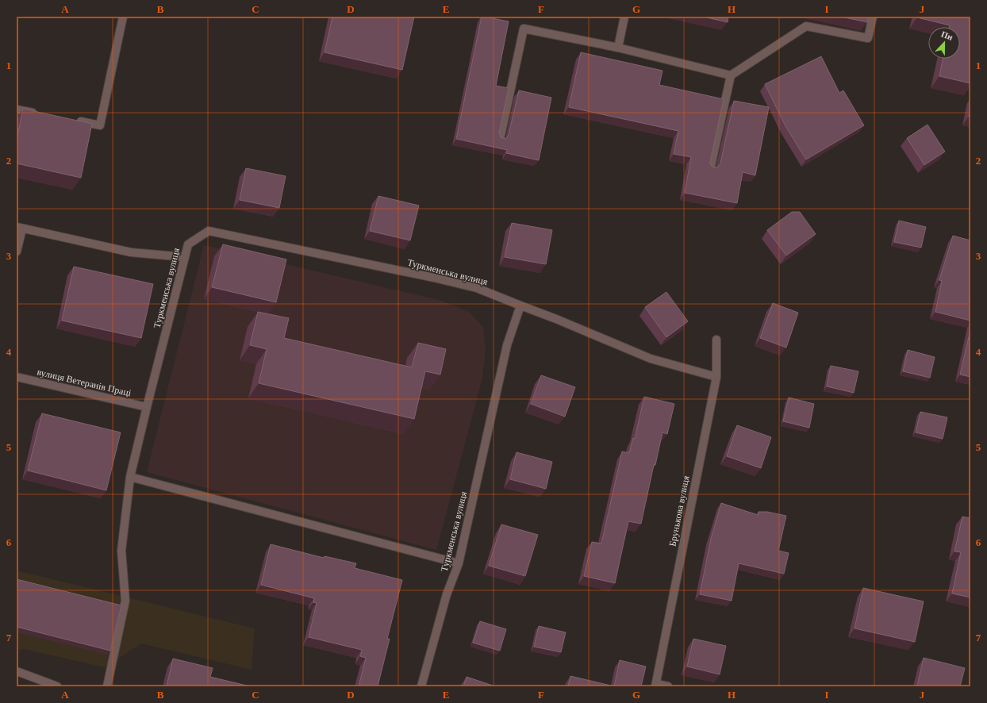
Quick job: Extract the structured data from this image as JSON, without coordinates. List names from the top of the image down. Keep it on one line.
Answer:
{"streets":{"street":["Туркменська вулиця","вулиця Ветеранів Праці","Брунькова вулиця"]},"crossings":[["Туркменська вулиця","вулиця Ветеранів Праці"]],"north":"top","grid":{"columns":["A","B","C","D","E","F","G","H","I","J"],"rows":["1","2","3","4","5","6","7"]}}
